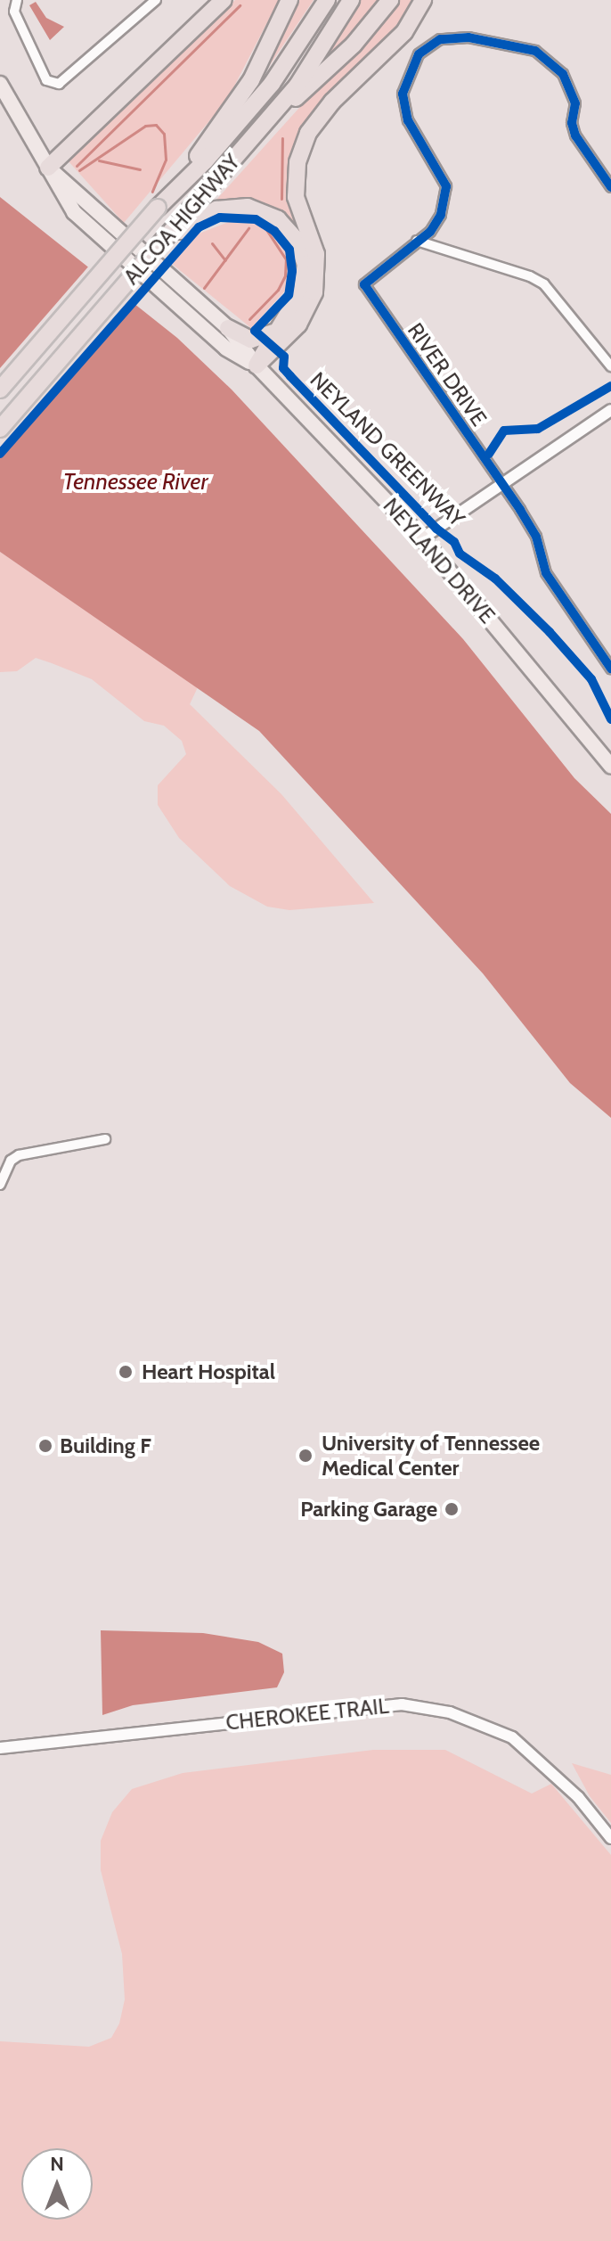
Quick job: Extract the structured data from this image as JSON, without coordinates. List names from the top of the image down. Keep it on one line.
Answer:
{"streets":{"highway":["ALCOA HIGHWAY"],"main road":["NEYLAND DRIVE"],"street":["RIVER DRIVE","CHEROKEE TRAIL"],"cycle path":["NEYLAND GREENWAY"]},"water":["Tennessee River"],"places":["Heart Hospital","Building F","University of Tennessee Medical Center","Parking Garage"],"north":"top"}
